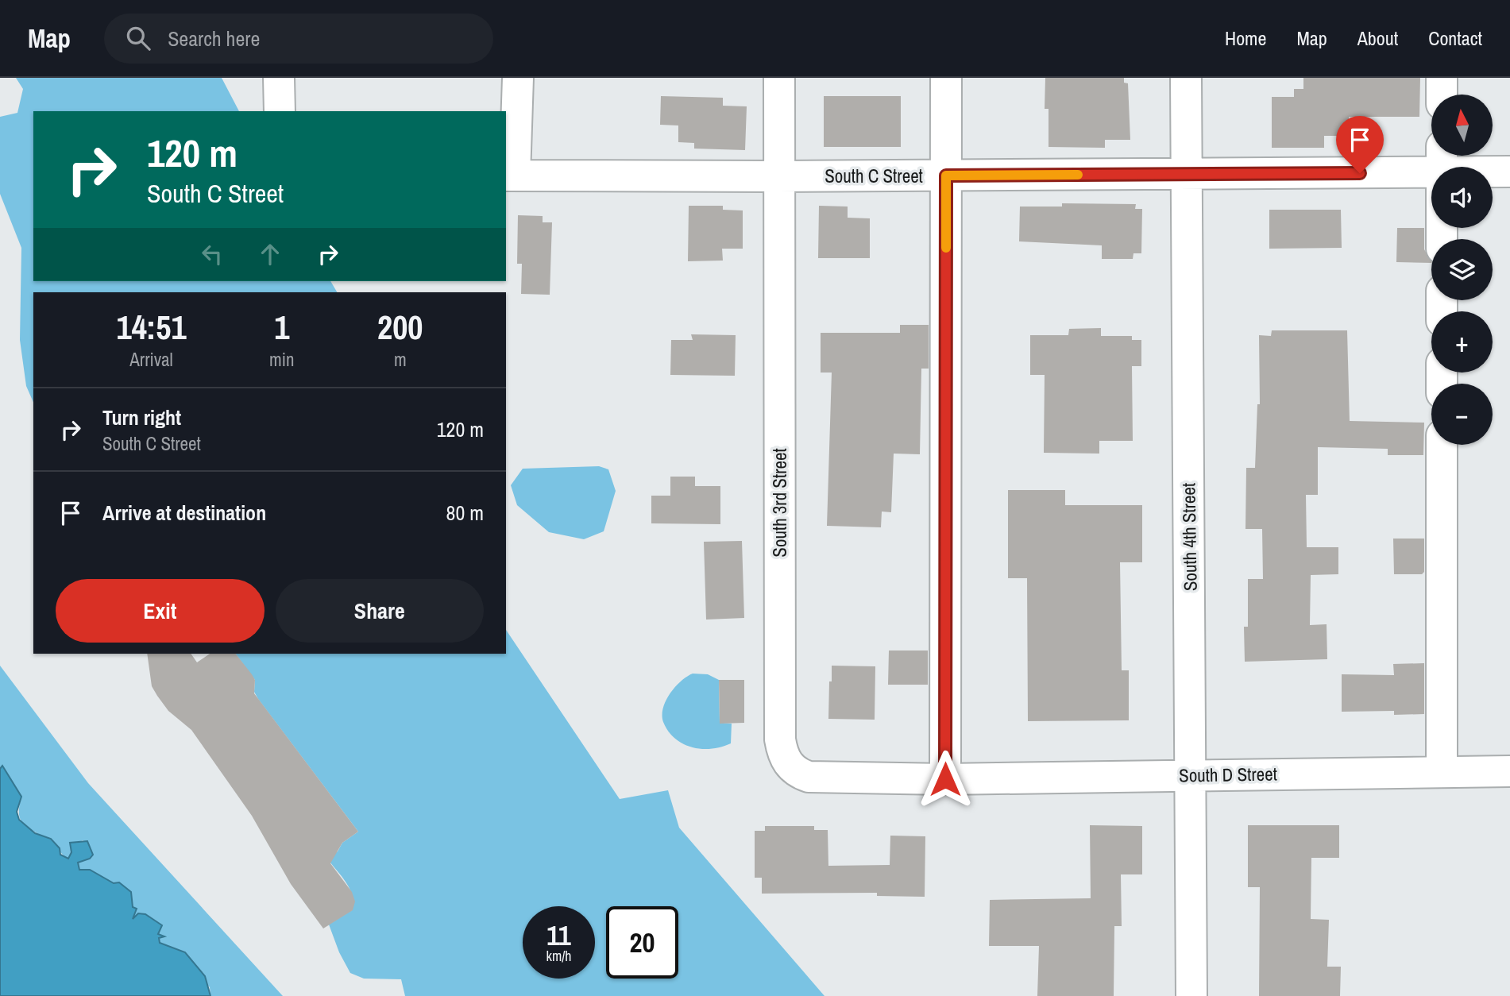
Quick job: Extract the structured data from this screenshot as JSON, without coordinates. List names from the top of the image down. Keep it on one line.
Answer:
{"streets":{"street":["South C Street","South 3rd Street","South 4th Street","South D Street"]},"crossings":[["South C Street","South 3rd Street"],["South C Street","South 4th Street"],["South 3rd Street","South D Street"],["South 4th Street","South D Street"]],"north":"top","page":{"header":"Map","search":"Search here","nav":["Home","Map","About","Contact"],"map_buttons":["+","−"],"turn":["120 m","South C Street"],"eta":["14:51","Arrival","1","min","200","m"],"list":[{"name":"Turn right","note":"South C Street","value":"120 m"},{"name":"Arrive at destination","value":"80 m"}],"buttons":["Exit","Share"],"speed":"11 km/h","limit":"20"}}
